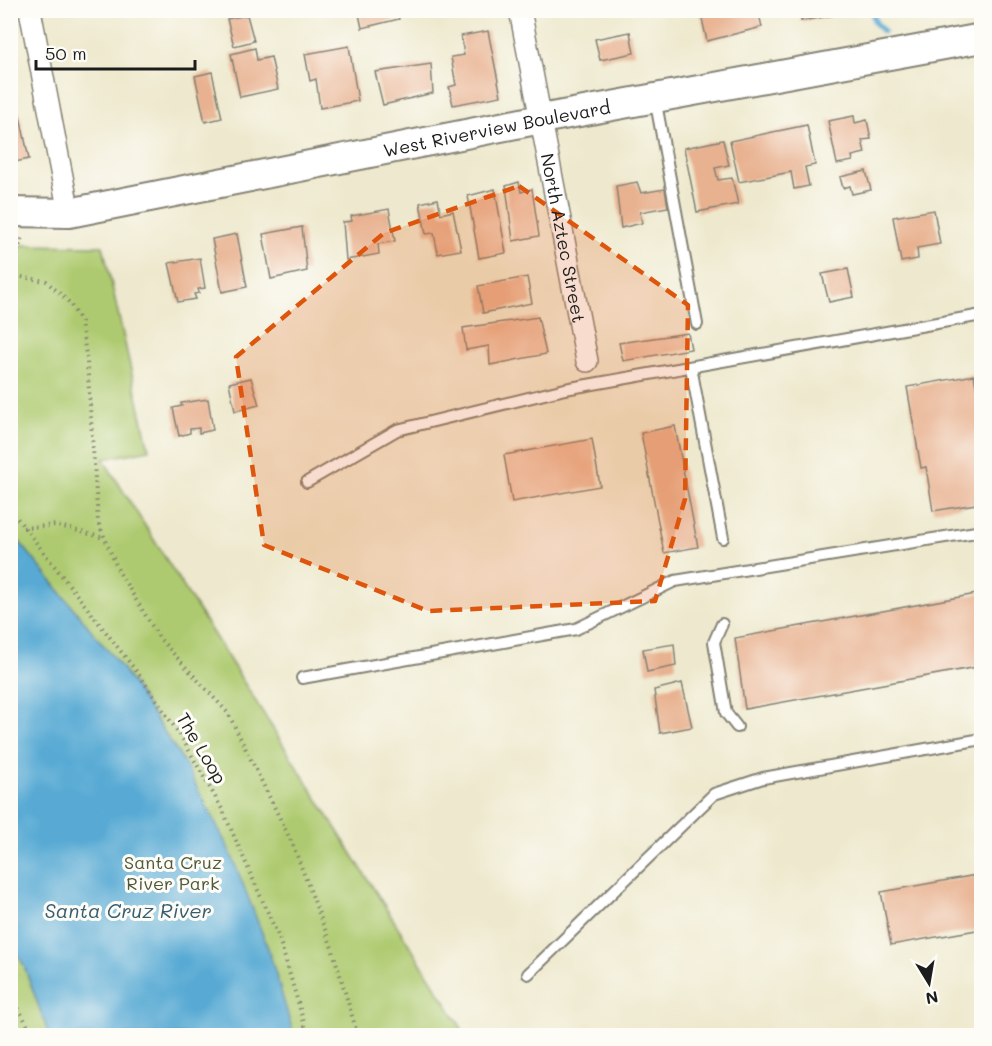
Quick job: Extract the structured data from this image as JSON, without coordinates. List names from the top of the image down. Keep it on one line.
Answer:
{"streets":{"street":["West Riverview Boulevard","North Aztec Street"],"path":["The Loop"]},"crossings":[["West Riverview Boulevard","North Aztec Street"]],"water":["Santa Cruz River"],"parks":["Santa Cruz River Park"],"scale_bar":"50 m","north":"bottom"}
